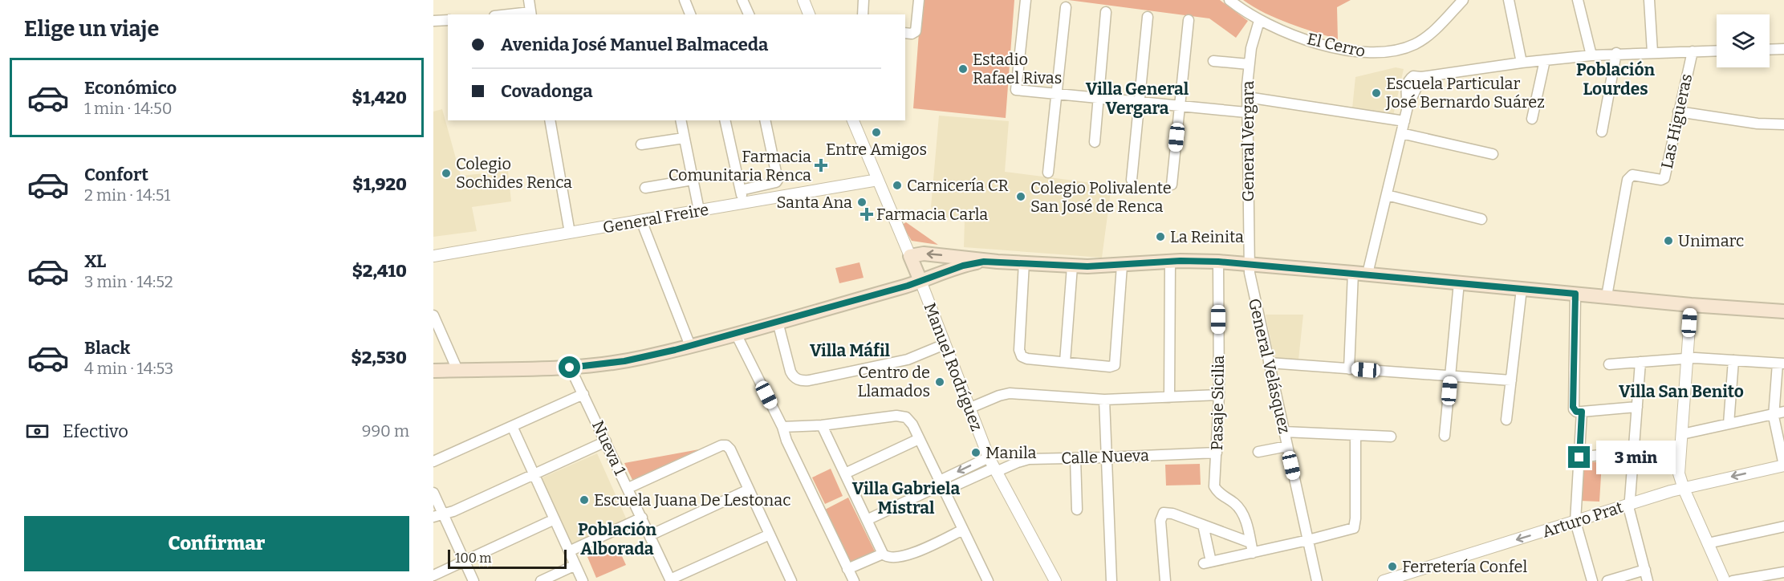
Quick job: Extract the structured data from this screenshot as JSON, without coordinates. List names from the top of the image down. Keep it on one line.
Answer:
{"streets":{"main road":["Manuel Rodríguez"],"street":["El Cerro","Las Higueras","General Vergara","General Freire","General Velásquez","Pasaje Sicilia","Nueva 1","Calle Nueva","Arturo Prat"]},"crossings":[["El Cerro","General Vergara"],["General Vergara","General Velásquez"],["General Freire","Manuel Rodríguez"],["Manuel Rodríguez","Calle Nueva"],["Pasaje Sicilia","Calle Nueva"]],"districts":["Población Lourdes","Villa General Vergara","Villa Máfil","Villa San Benito","Villa Gabriela Mistral","Población Alborada"],"places":{"other":["Estadio Rafael Rivas","Escuela Particular José Bernardo Suárez","Entre Amigos","Colegio Sochides Renca","Carnicería CR","Colegio Polivalente San José de Renca","Santa Ana","La Reinita","Unimarc","Centro de Llamados","Manila","Escuela Juana De Lestonac","Ferretería Confel"],"health":["Farmacia Comunitaria Renca","Farmacia Carla"]},"scale_bar":"100 m","page":{"heading":"Elige un viaje","banner":["Avenida José Manuel Balmaceda","Covadonga"],"list":[{"name":"Económico","note":"1 min · 14:50","value":"$1,420"},{"name":"Confort","note":"2 min · 14:51","value":"$1,920"},{"name":"XL","note":"3 min · 14:52","value":"$2,410"},{"name":"Black","note":"4 min · 14:53","value":"$2,530"}],"pay":["Efectivo","990 m"],"bubble":"3 min","buttons":"Confirmar","scale":"100 m"}}
